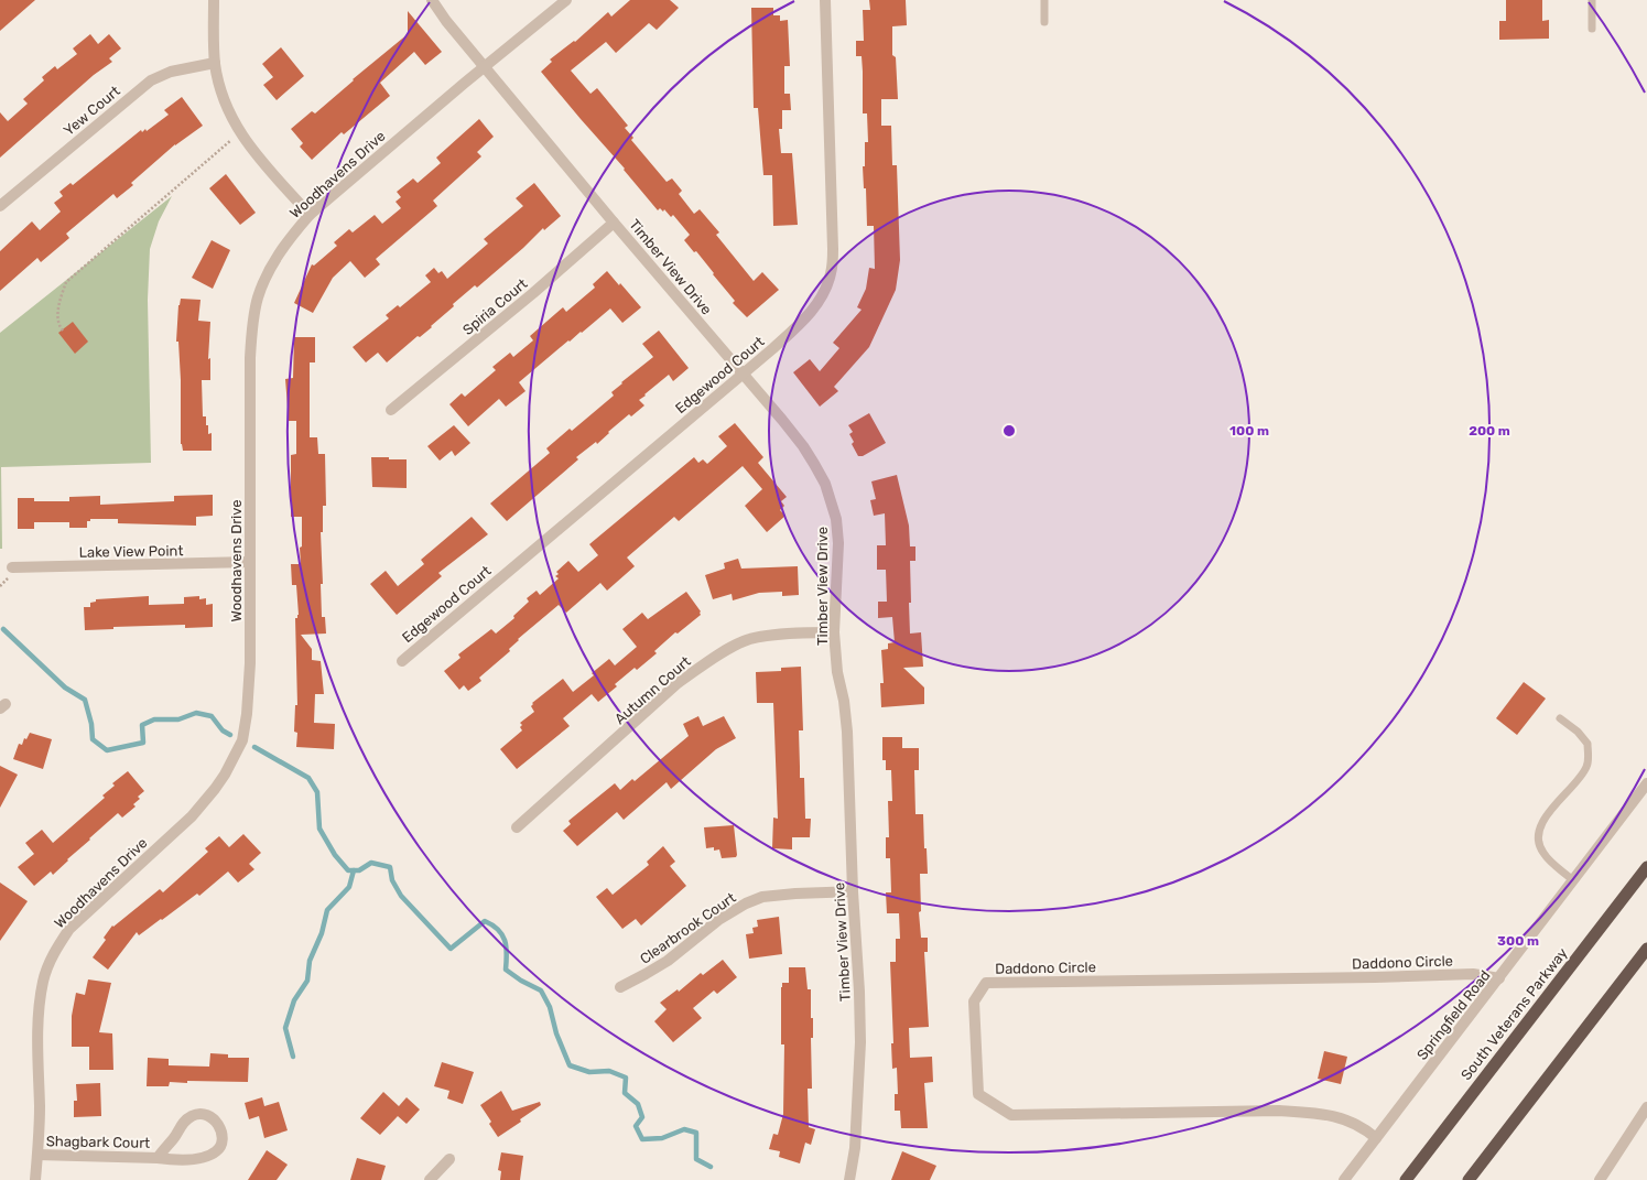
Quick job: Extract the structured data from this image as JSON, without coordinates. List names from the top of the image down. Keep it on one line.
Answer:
{"streets":{"highway":["South Veterans Parkway"],"street":["Yew Court","Woodhavens Drive","Timber View Drive","Spiria Court","Edgewood Court","Lake View Point","Autumn Court","Clearbrook Court","Daddono Circle","Springfield Road","Shagbark Court"]},"crossings":[["Woodhavens Drive","Timber View Drive"],["Woodhavens Drive","Lake View Point"],["Woodhavens Drive","Shagbark Court"],["Timber View Drive","Spiria Court"],["Timber View Drive","Edgewood Court"],["Timber View Drive","Autumn Court"],["Timber View Drive","Clearbrook Court"],["Daddono Circle","Springfield Road"]],"rings":["100 m","200 m","300 m"]}
